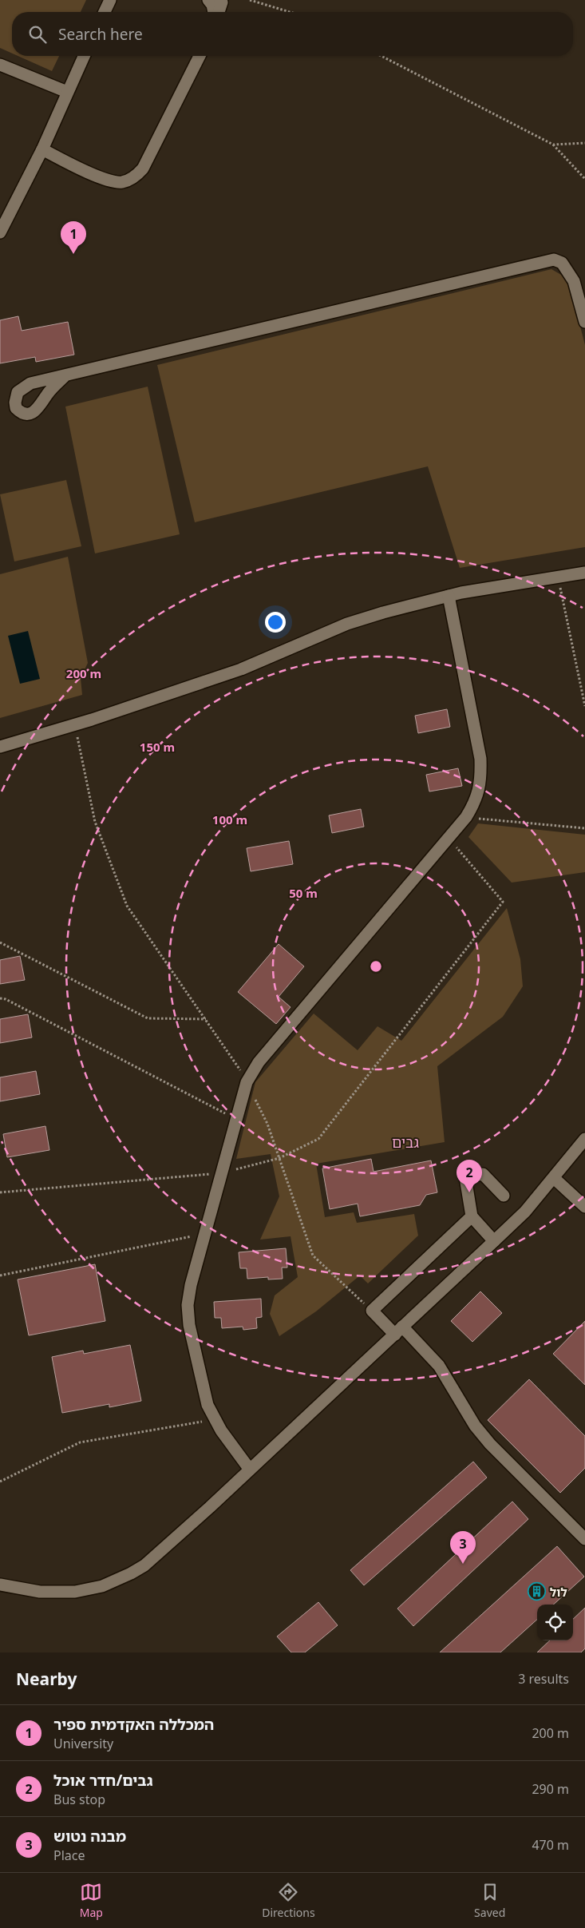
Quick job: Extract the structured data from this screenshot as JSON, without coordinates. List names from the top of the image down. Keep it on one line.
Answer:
{"districts":["גבים"],"places":{"building":["לול"]},"page":{"search":"Search here","pins":["1","2","3"],"heading":["Nearby","3 results"],"list":[{"mark":"1","name":"המכללה האקדמית ספיר","note":"University","value":"200 m"},{"mark":"2","name":"גבים/חדר אוכל","note":"Bus stop","value":"290 m"},{"mark":"3","name":"מבנה נטוש","note":"Place","value":"470 m"}],"nav":["Map","Directions","Saved"]},"rings":["200 m","150 m","100 m","50 m"]}
